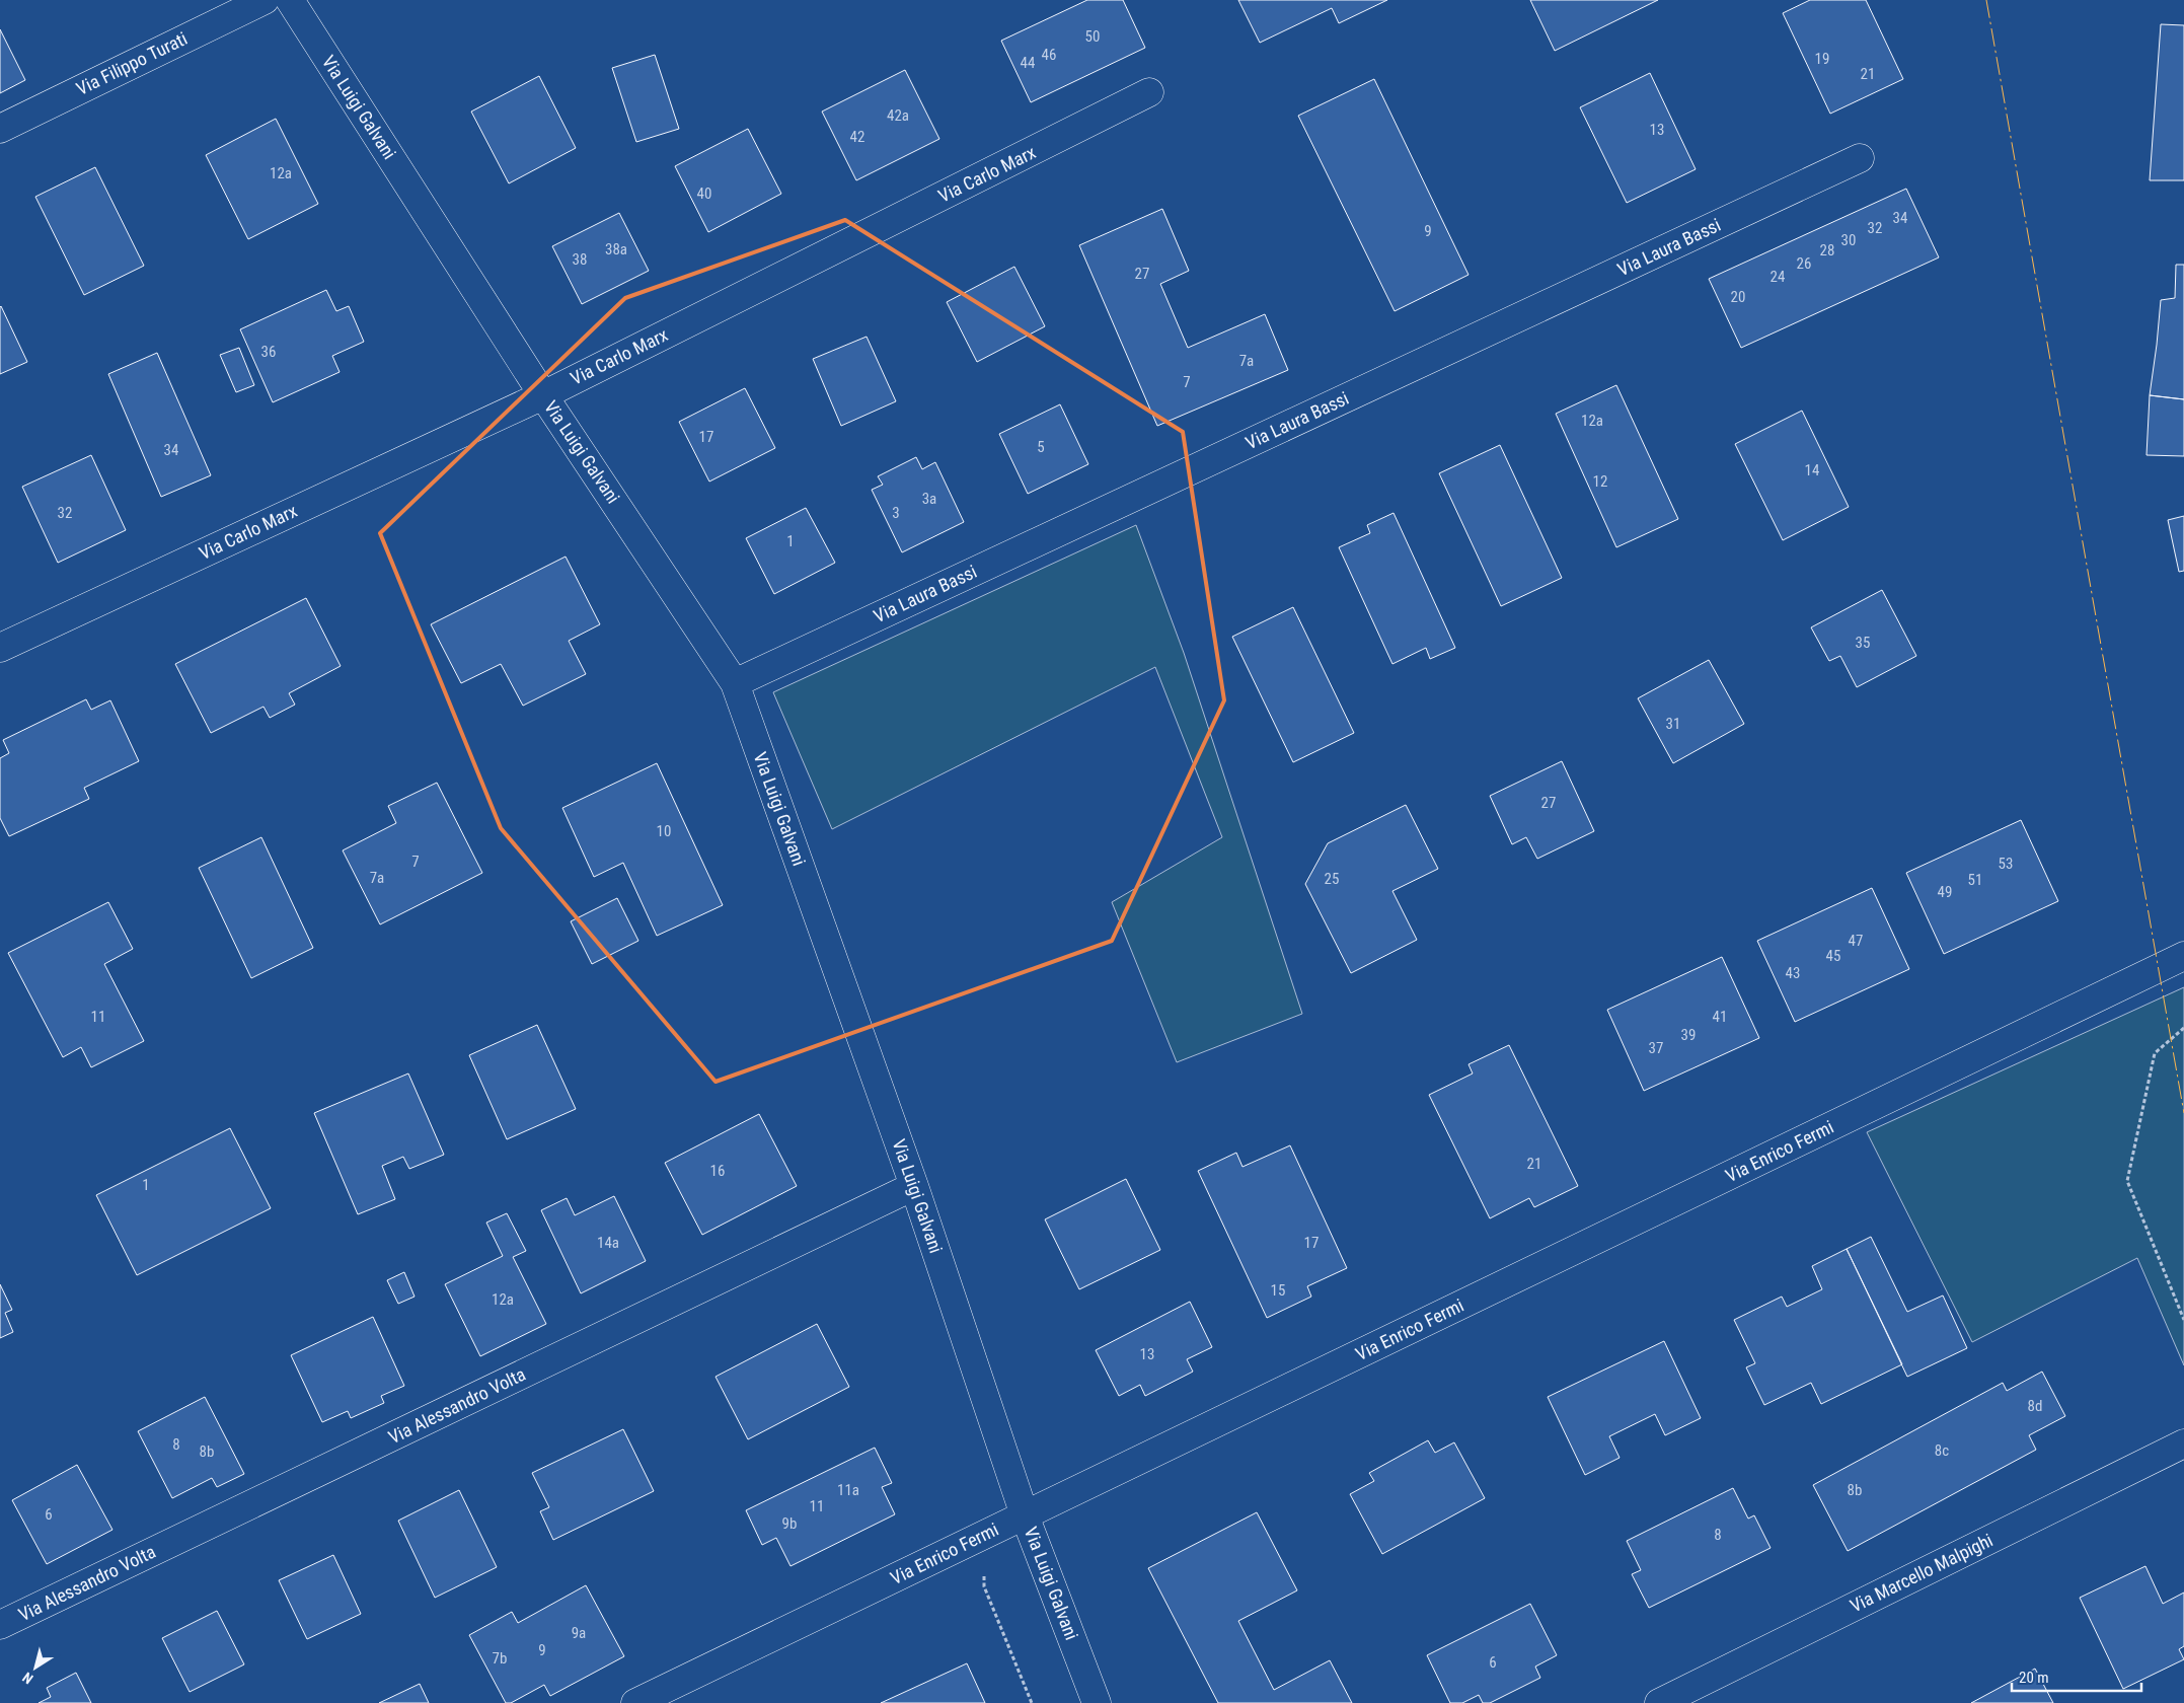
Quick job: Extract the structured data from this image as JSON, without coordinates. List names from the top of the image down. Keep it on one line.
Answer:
{"streets":{"street":["Via Filippo Turati","Via Luigi Galvani","Via Carlo Marx","Via Laura Bassi","Via Enrico Fermi","Via Alessandro Volta","Via Marcello Malpighi"]},"crossings":[["Via Luigi Galvani","Via Carlo Marx"],["Via Luigi Galvani","Via Laura Bassi"],["Via Luigi Galvani","Via Enrico Fermi"],["Via Luigi Galvani","Via Alessandro Volta"]],"house_numbers":["50","46","19","44","21","42a","13","42","12a","40","34","32","9","30","38a","28","38","26","27","24","20","36","7a","7","12a","17","5","34","14","12","3a","32","3","1","35","31","27","10","7","53","7a","25","51","49","47","45","43","11","41","39","37","21","16","1","14a","17","15","12a","13","8d","8","8c","8b","11a","8b","11","6","9b","8","9a","9","7b","6"],"scale_bar":"20 m","north":"bottom left"}
